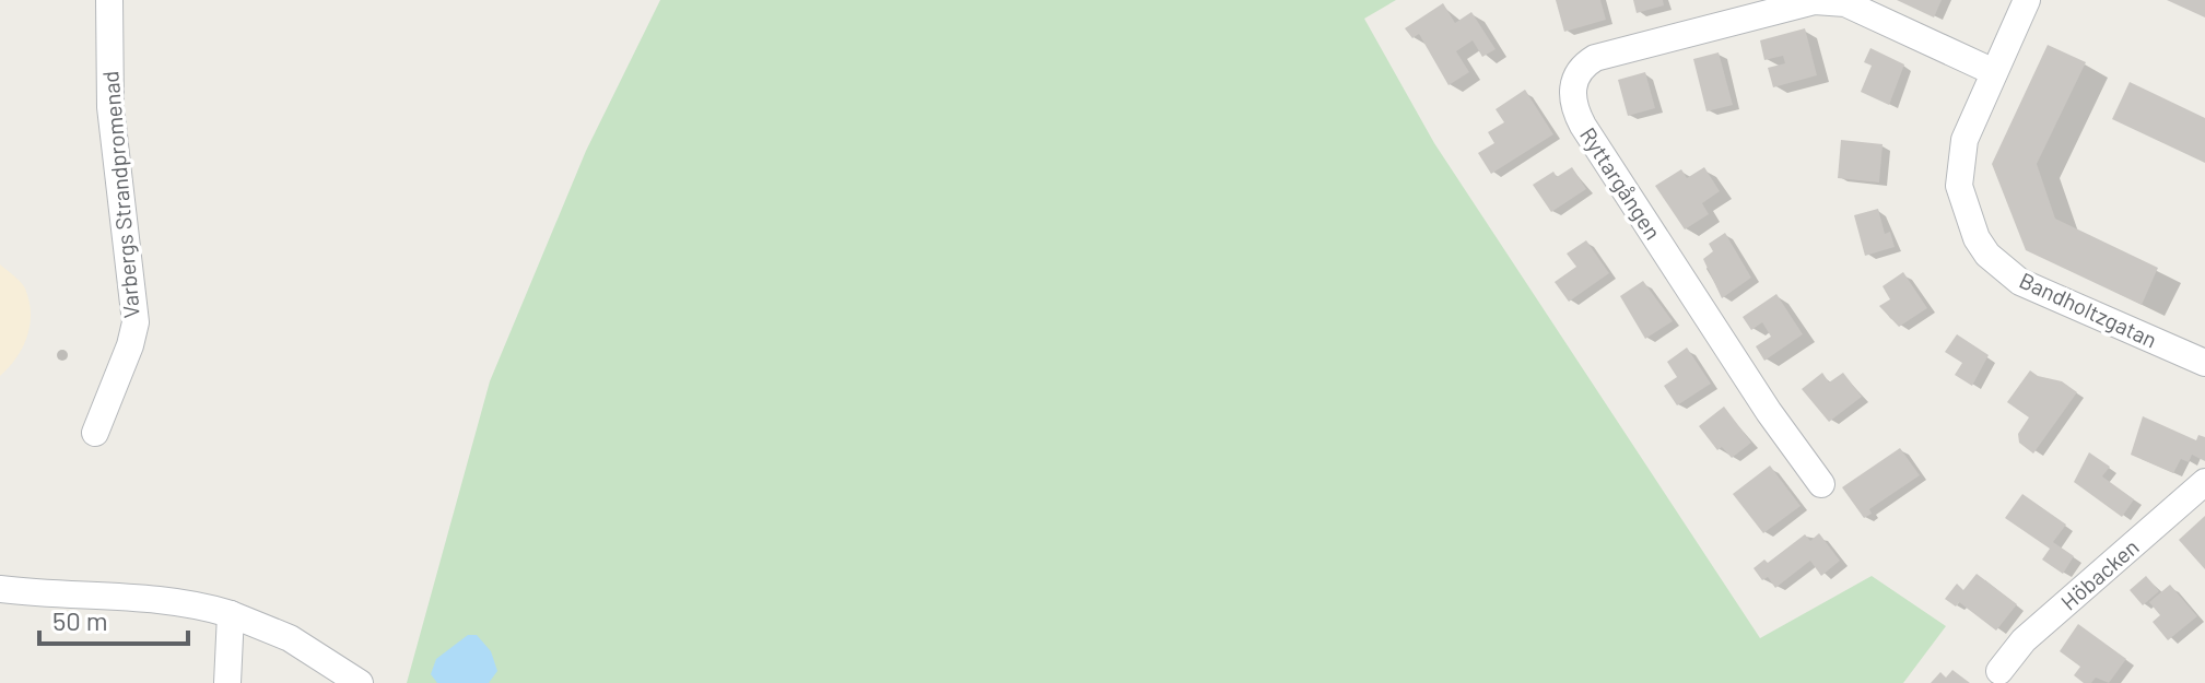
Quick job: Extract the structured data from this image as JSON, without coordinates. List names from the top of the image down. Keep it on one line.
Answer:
{"streets":{"street":["Ryttargången","Varbergs Strandpromenad","Bandholtzgatan","Höbacken"]},"crossings":[["Ryttargången","Bandholtzgatan"]],"scale_bar":"50 m"}
